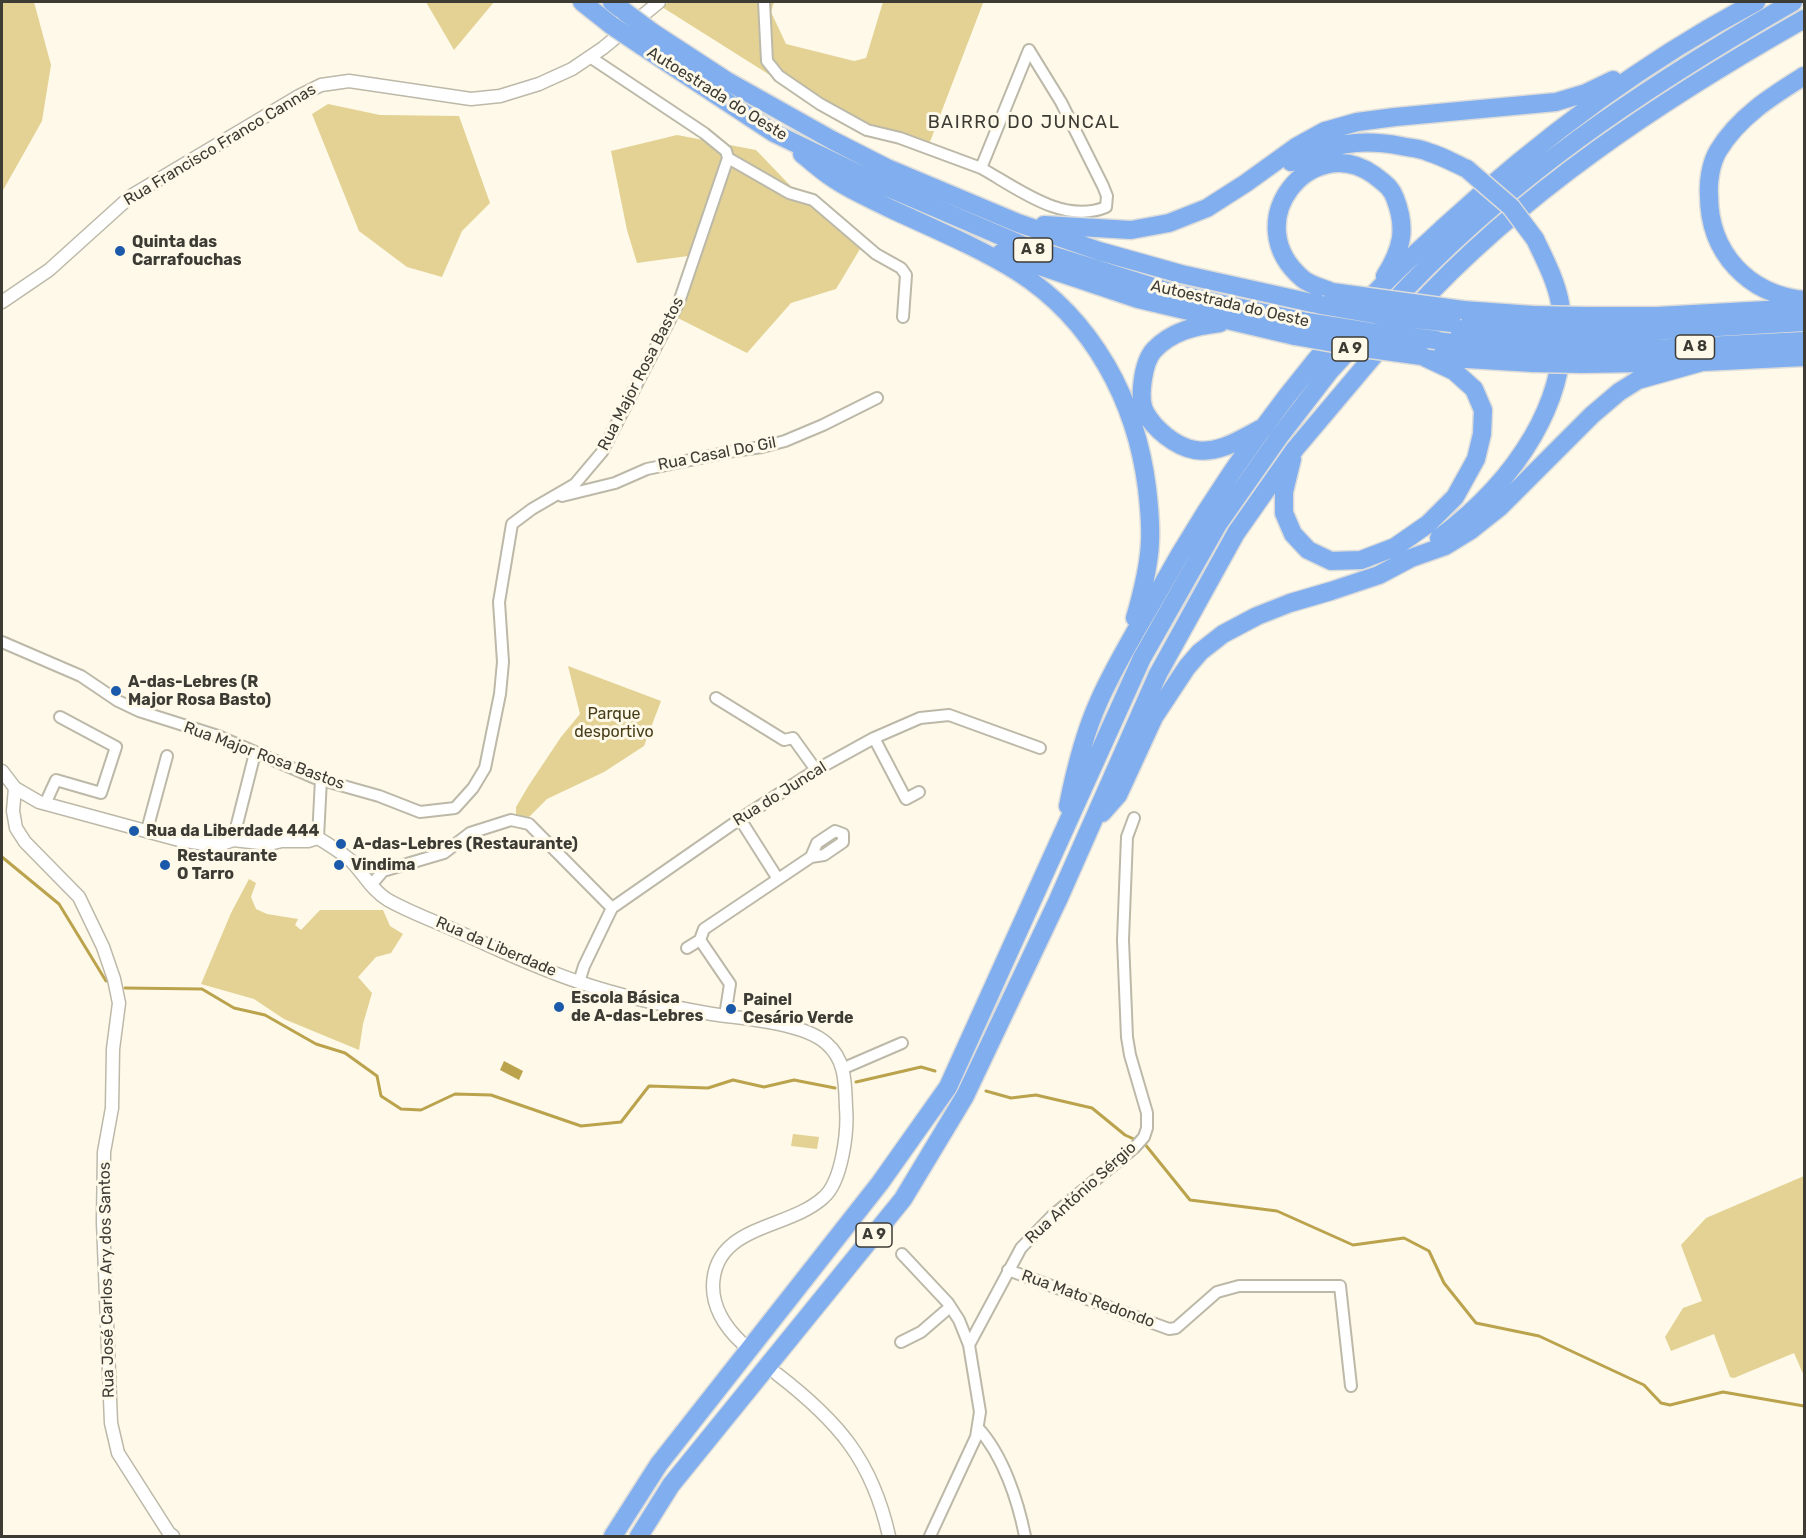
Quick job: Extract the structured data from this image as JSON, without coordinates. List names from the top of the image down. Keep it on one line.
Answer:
{"streets":{"highway":["Autoestrada do Oeste","A 8","A 9"],"street":["Rua Francisco Franco Cannas","Rua Major Rosa Bastos","Rua Casal Do Gil","Rua do Juncal","Rua da Liberdade","Rua António Sérgio","Rua José Carlos Ary dos Santos","Rua Mato Redondo"]},"crossings":[["Rua Major Rosa Bastos","Rua Casal Do Gil"],["Rua do Juncal","Rua da Liberdade"],["Rua António Sérgio","Rua Mato Redondo"]],"districts":["BAIRRO DO JUNCAL"],"parks":["Parque desportivo"],"places":["Quinta das Carrafouchas","A-das-Lebres (R Major Rosa Basto)","Rua da Liberdade 444","A-das-Lebres (Restaurante)","Restaurante O Tarro","Vindima","Escola Básica de A-das-Lebres","Painel Cesário Verde"]}
